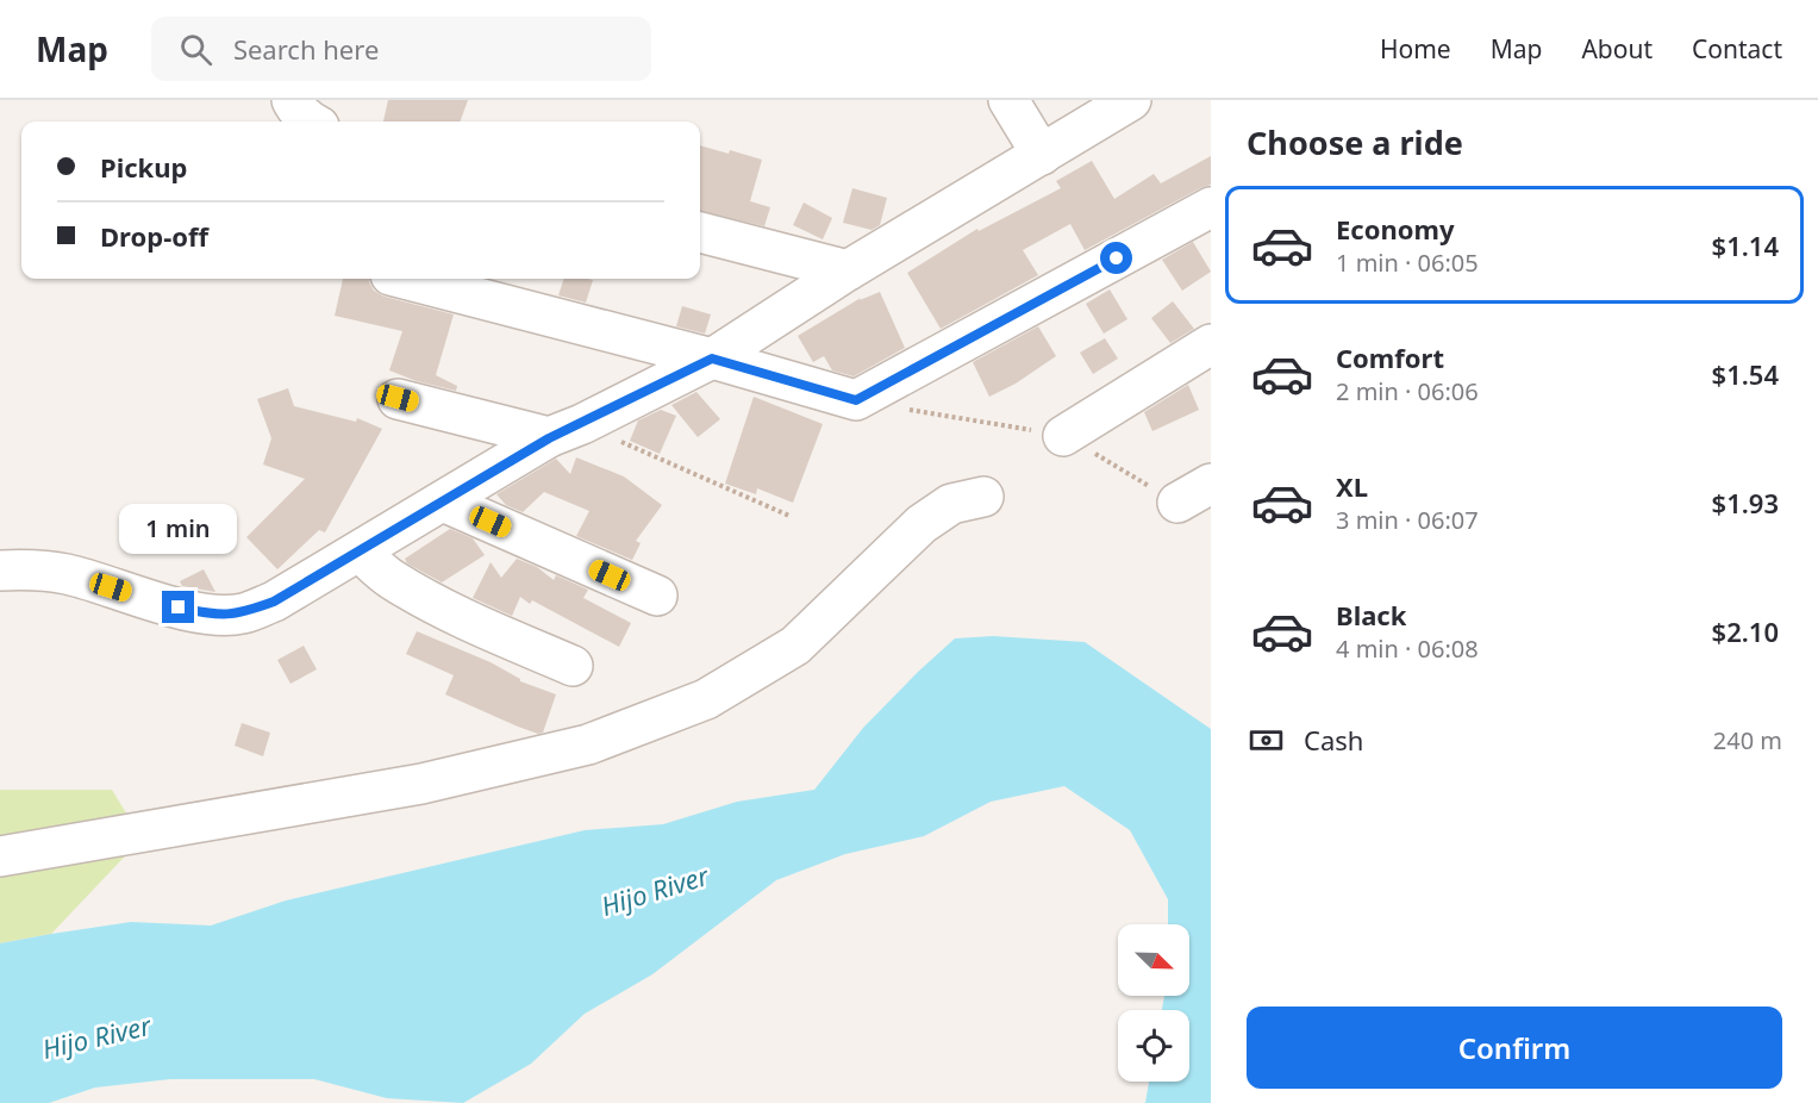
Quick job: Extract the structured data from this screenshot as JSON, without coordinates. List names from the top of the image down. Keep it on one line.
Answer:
{"water":["Hijo River"],"north":"bottom right","page":{"header":"Map","search":"Search here","nav":["Home","Map","About","Contact"],"heading":"Choose a ride","banner":["Pickup","Drop-off"],"list":[{"name":"Economy","note":"1 min · 06:05","value":"$1.14"},{"name":"Comfort","note":"2 min · 06:06","value":"$1.54"},{"name":"XL","note":"3 min · 06:07","value":"$1.93"},{"name":"Black","note":"4 min · 06:08","value":"$2.10"}],"bubble":"1 min","pay":["Cash","240 m"],"buttons":"Confirm"}}
